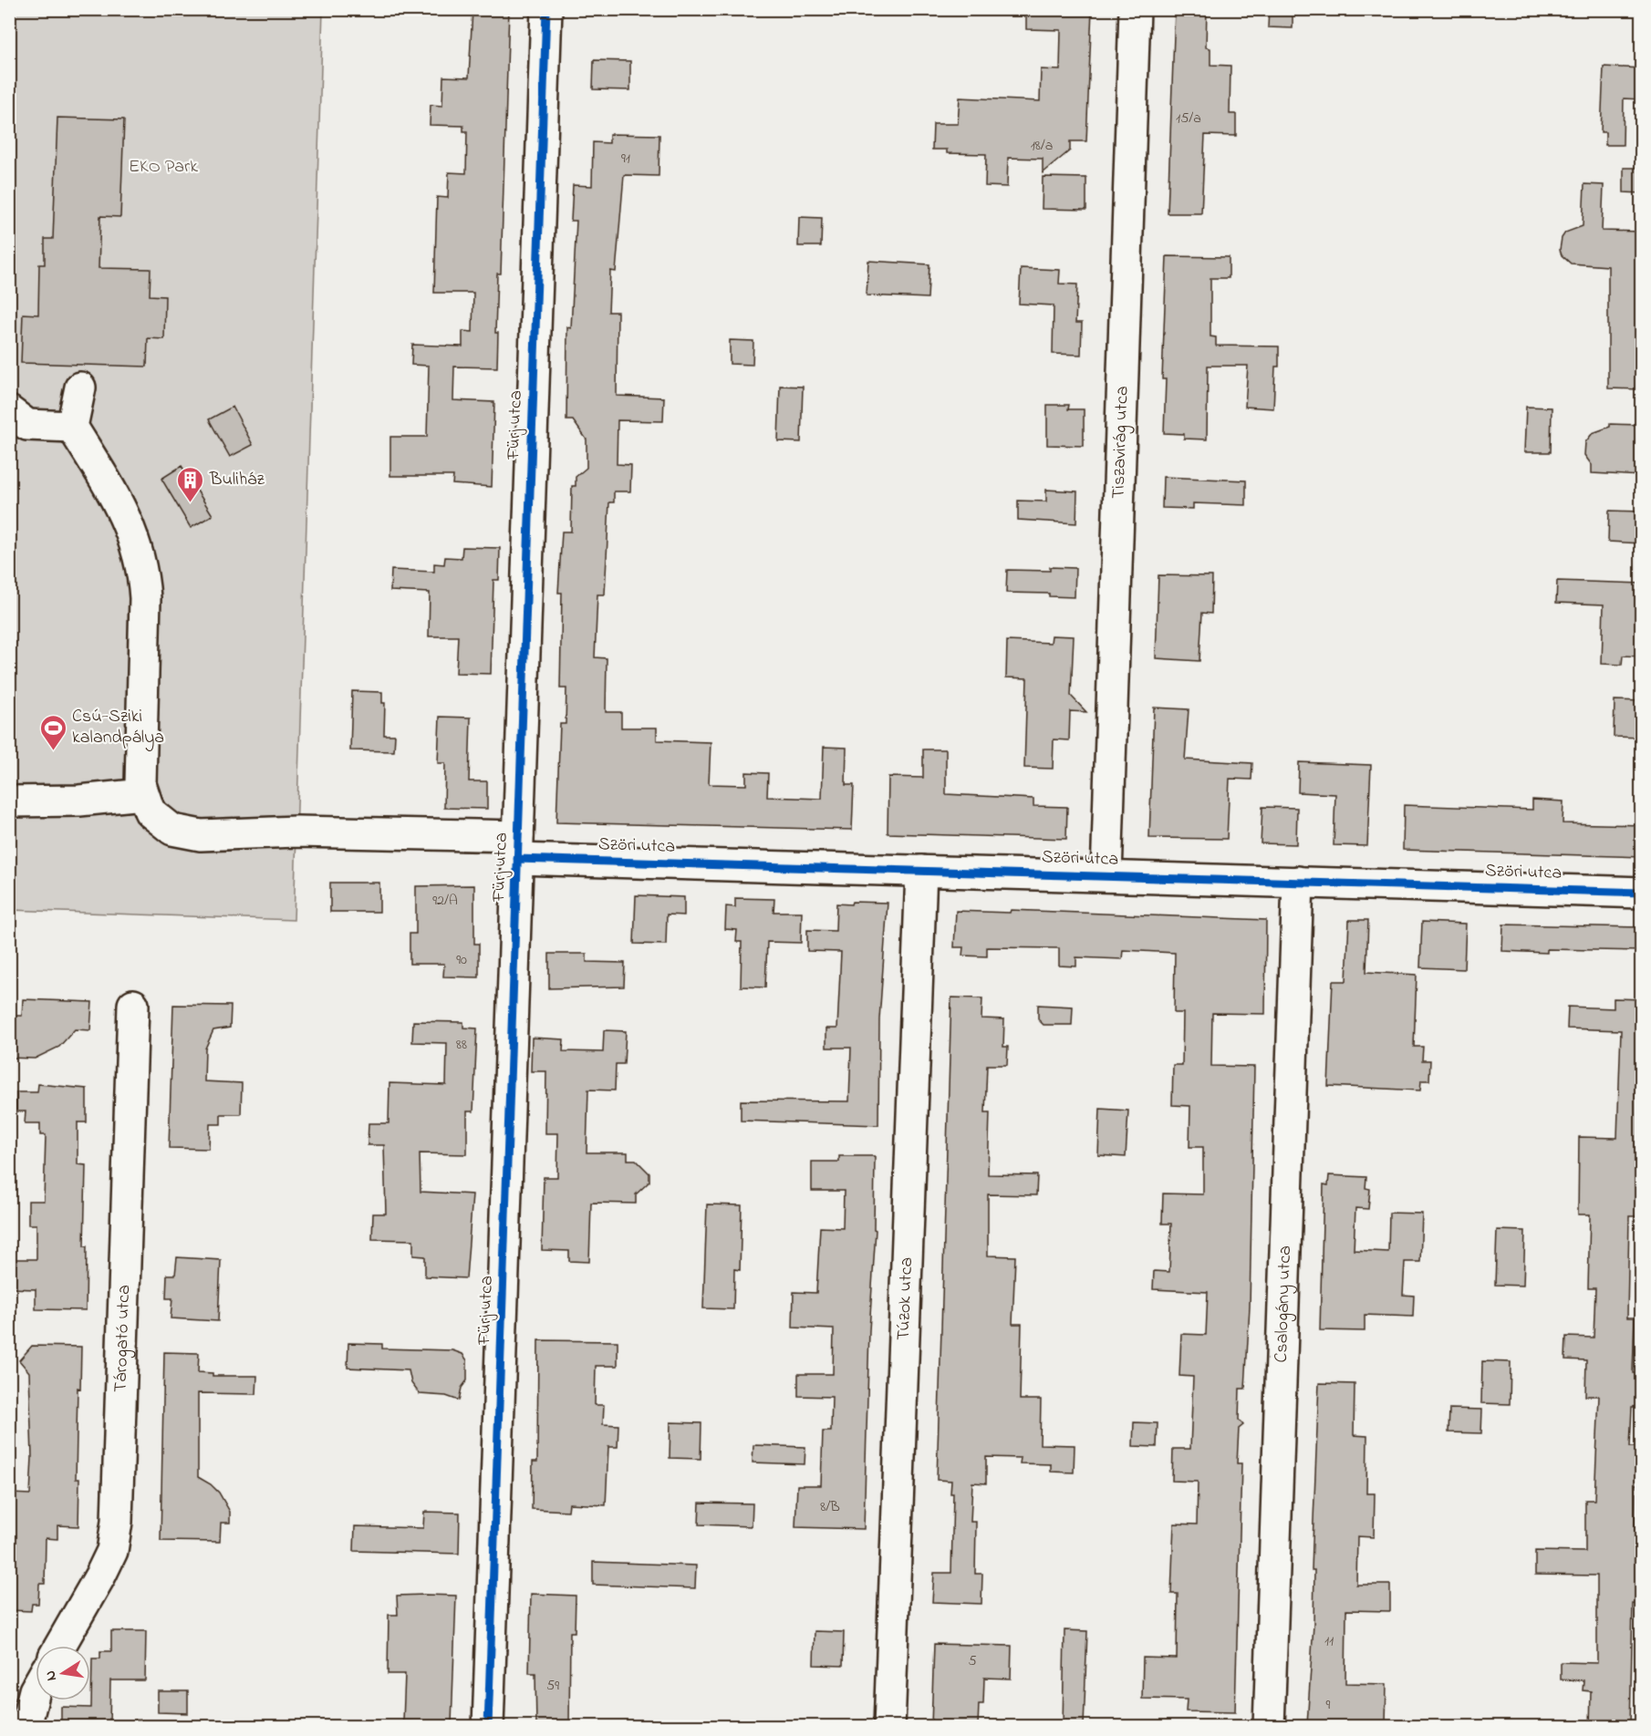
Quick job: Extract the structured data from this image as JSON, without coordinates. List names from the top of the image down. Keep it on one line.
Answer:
{"streets":{"street":["Fürj utca","Tiszavirág utca","Szöri utca","Túzok utca","Csalogány utca","Tárogató utca"]},"crossings":[["Fürj utca","Szöri utca"],["Tiszavirág utca","Szöri utca"],["Szöri utca","Túzok utca"],["Szöri utca","Csalogány utca"]],"parks":["EKO Park"],"places":{"building":["Buliház"],"sports":["Csú-Sziki kalandpálya"]},"house_numbers":["15/a","18/a","91","92/A","90","88","8/B","11","5","59","9"],"north":"left"}
